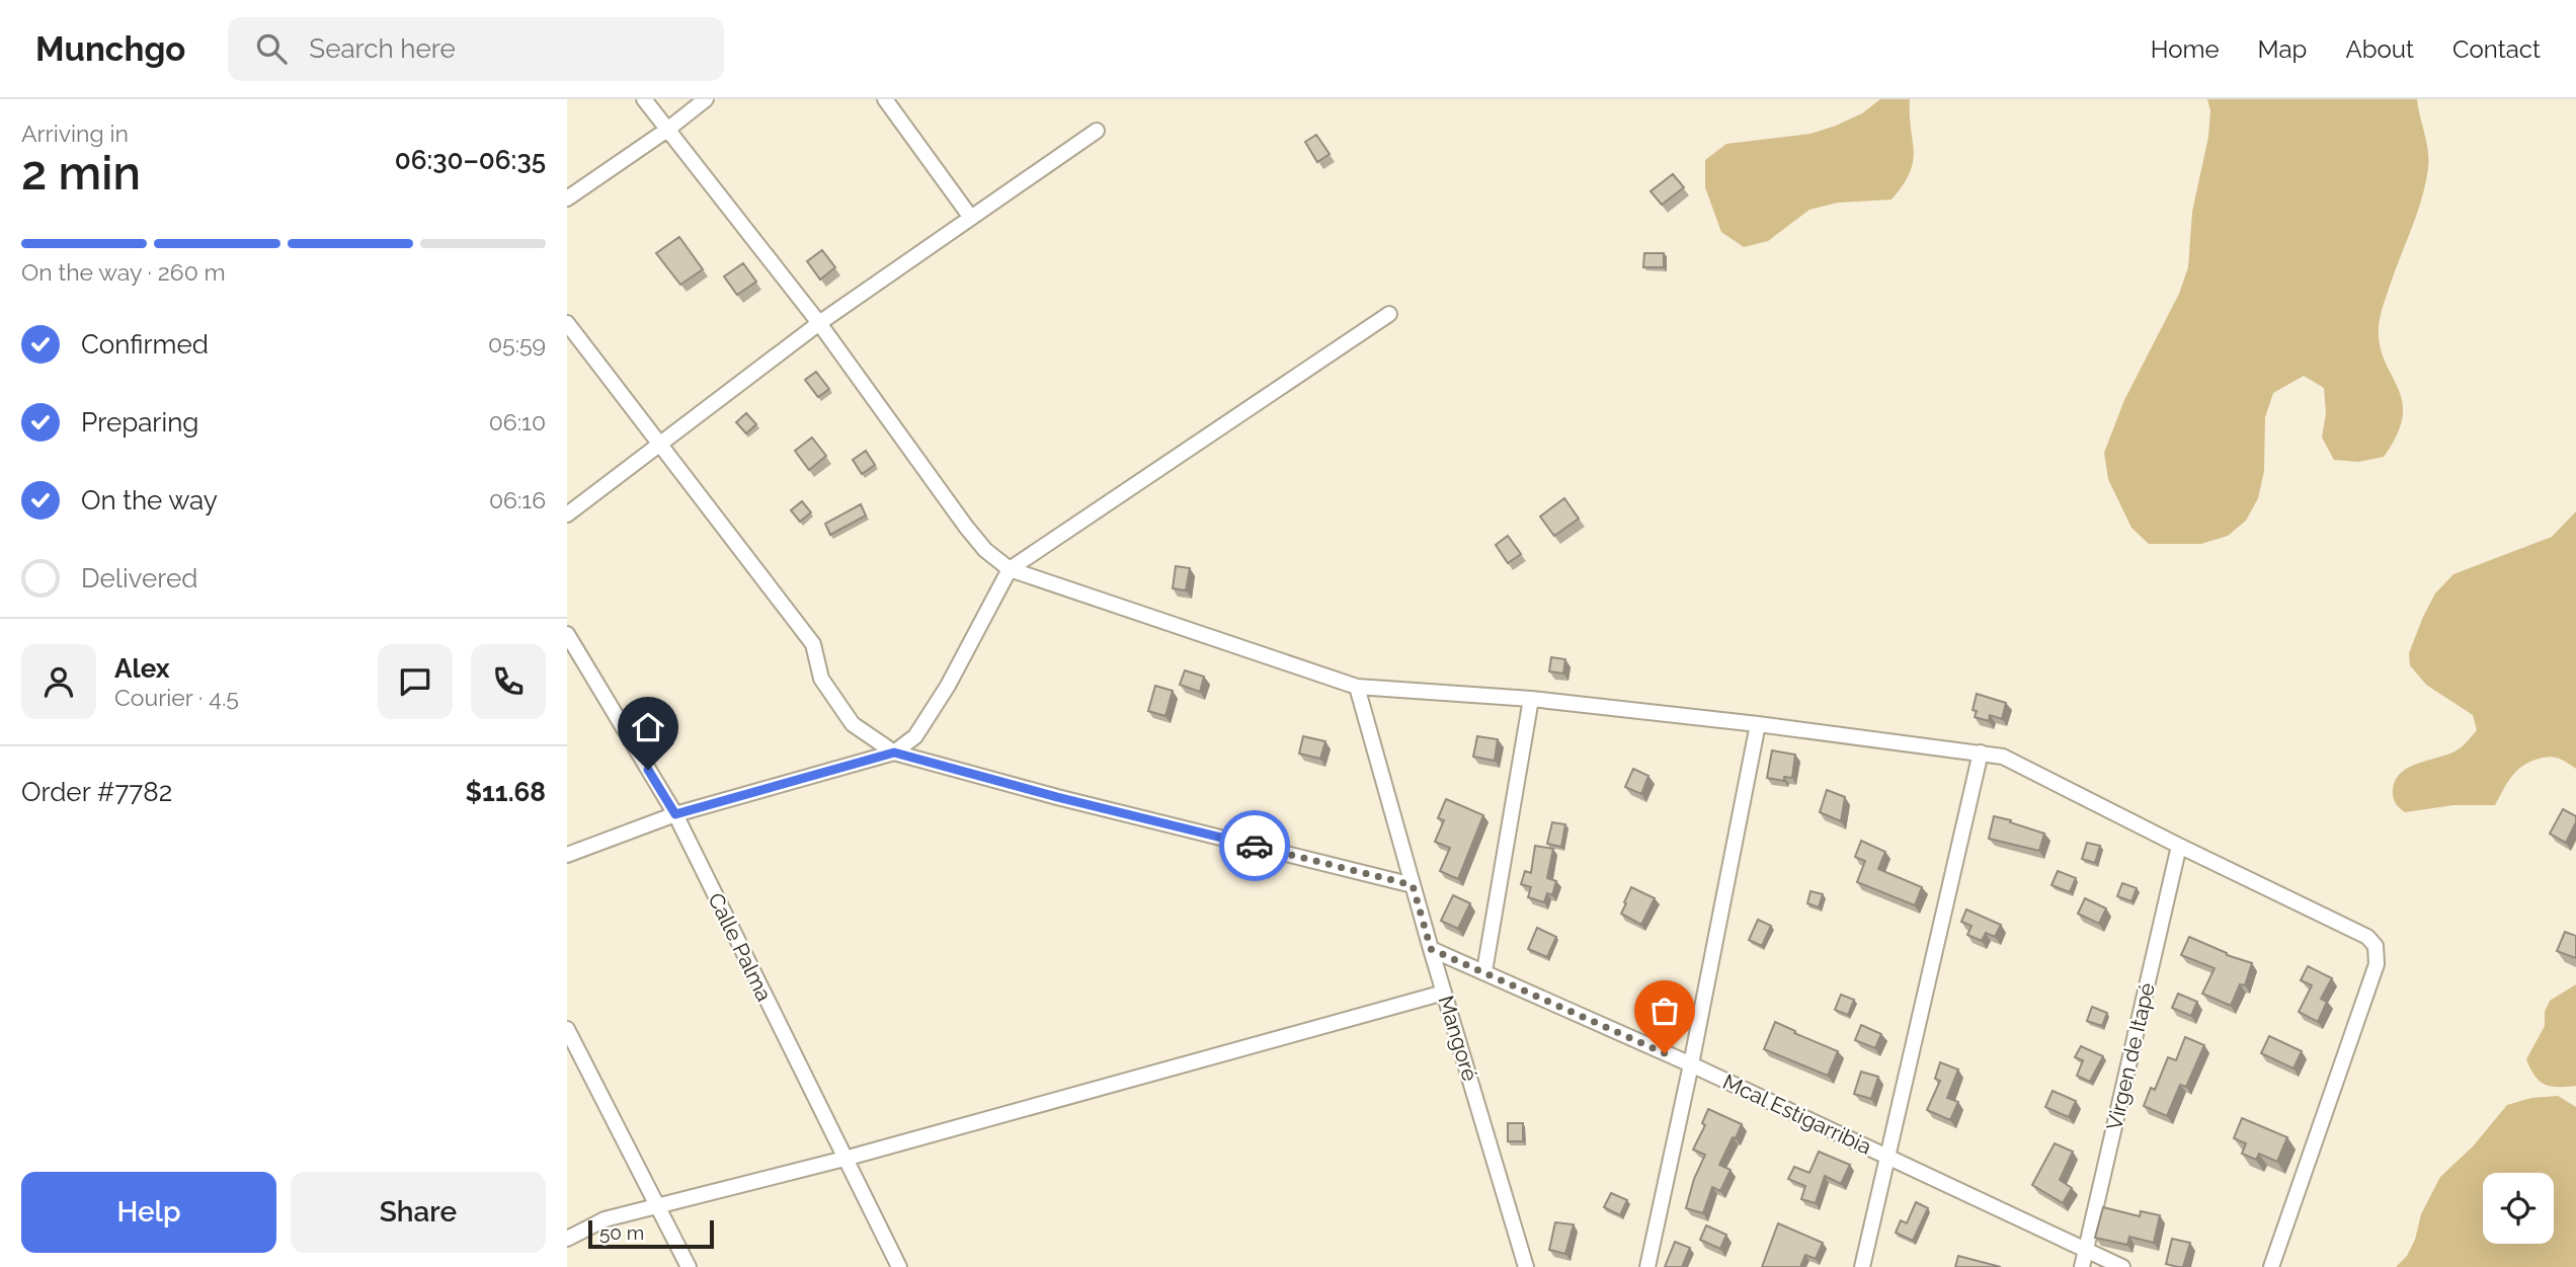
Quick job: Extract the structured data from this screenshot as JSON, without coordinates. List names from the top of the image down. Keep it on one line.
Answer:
{"streets":{"street":["Calle Palma","Mangoré","Virgen de Itapé","Mcal Estigarribia"]},"crossings":[["Mangoré","Mcal Estigarribia"],["Virgen de Itapé","Mcal Estigarribia"]],"scale_bar":"50 m","page":{"header":"Munchgo","search":"Search here","nav":["Home","Map","About","Contact"],"heading":["2 min","Arriving in","06:30–06:35"],"panel":["Alex","Courier · 4.5","Order #7782","$11.68"],"bar":"On the way · 260 m","list":[["Confirmed","05:59"],["Preparing","06:10"],["On the way","06:16"],"Delivered"],"buttons":["Help","Share"],"scale":"50 m"}}
